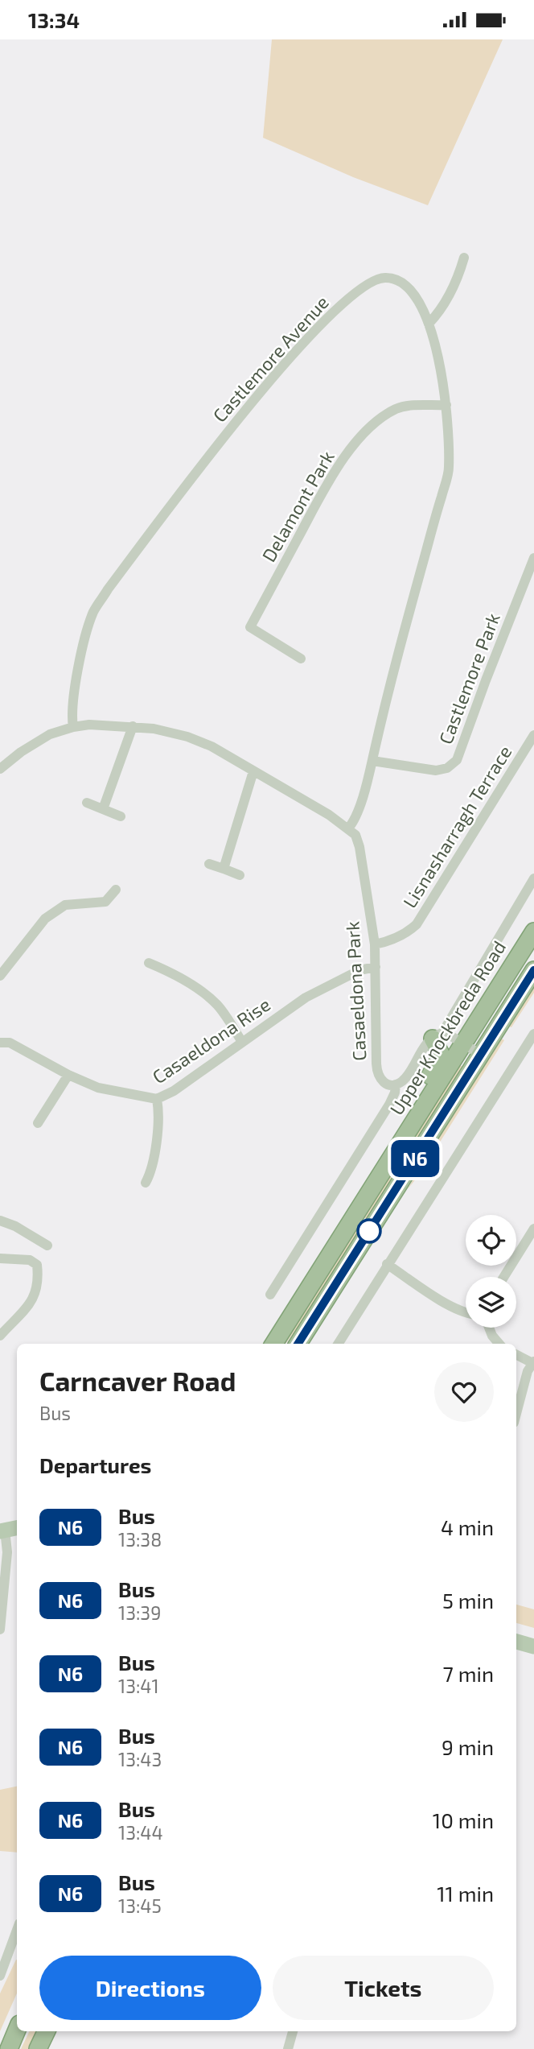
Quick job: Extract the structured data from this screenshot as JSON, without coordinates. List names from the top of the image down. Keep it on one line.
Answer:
{"streets":{"highway":["Upper Knockbreda Road"],"street":["Castlemore Avenue","Delamont Park","Castlemore Park","Lisnasharragh Terrace","Casaeldona Park","Casaeldona Rise"]},"crossings":[["Castlemore Avenue","Delamont Park"],["Castlemore Avenue","Castlemore Park"],["Castlemore Avenue","Casaeldona Park"],["Lisnasharragh Terrace","Casaeldona Park"],["Casaeldona Park","Upper Knockbreda Road"],["Casaeldona Park","Casaeldona Rise"]],"lines":["bus line N6"],"page":{"status":"13:34","on_map":"N6","heading":[["Carncaver Road","Bus"],"Departures"],"list":[{"mark":"N6","name":"Bus","note":"13:38","value":"4 min"},{"mark":"N6","name":"Bus","note":"13:39","value":"5 min"},{"mark":"N6","name":"Bus","note":"13:41","value":"7 min"},{"mark":"N6","name":"Bus","note":"13:43","value":"9 min"},{"mark":"N6","name":"Bus","note":"13:44","value":"10 min"},{"mark":"N6","name":"Bus","note":"13:45","value":"11 min"}],"buttons":["Directions","Tickets"]}}
